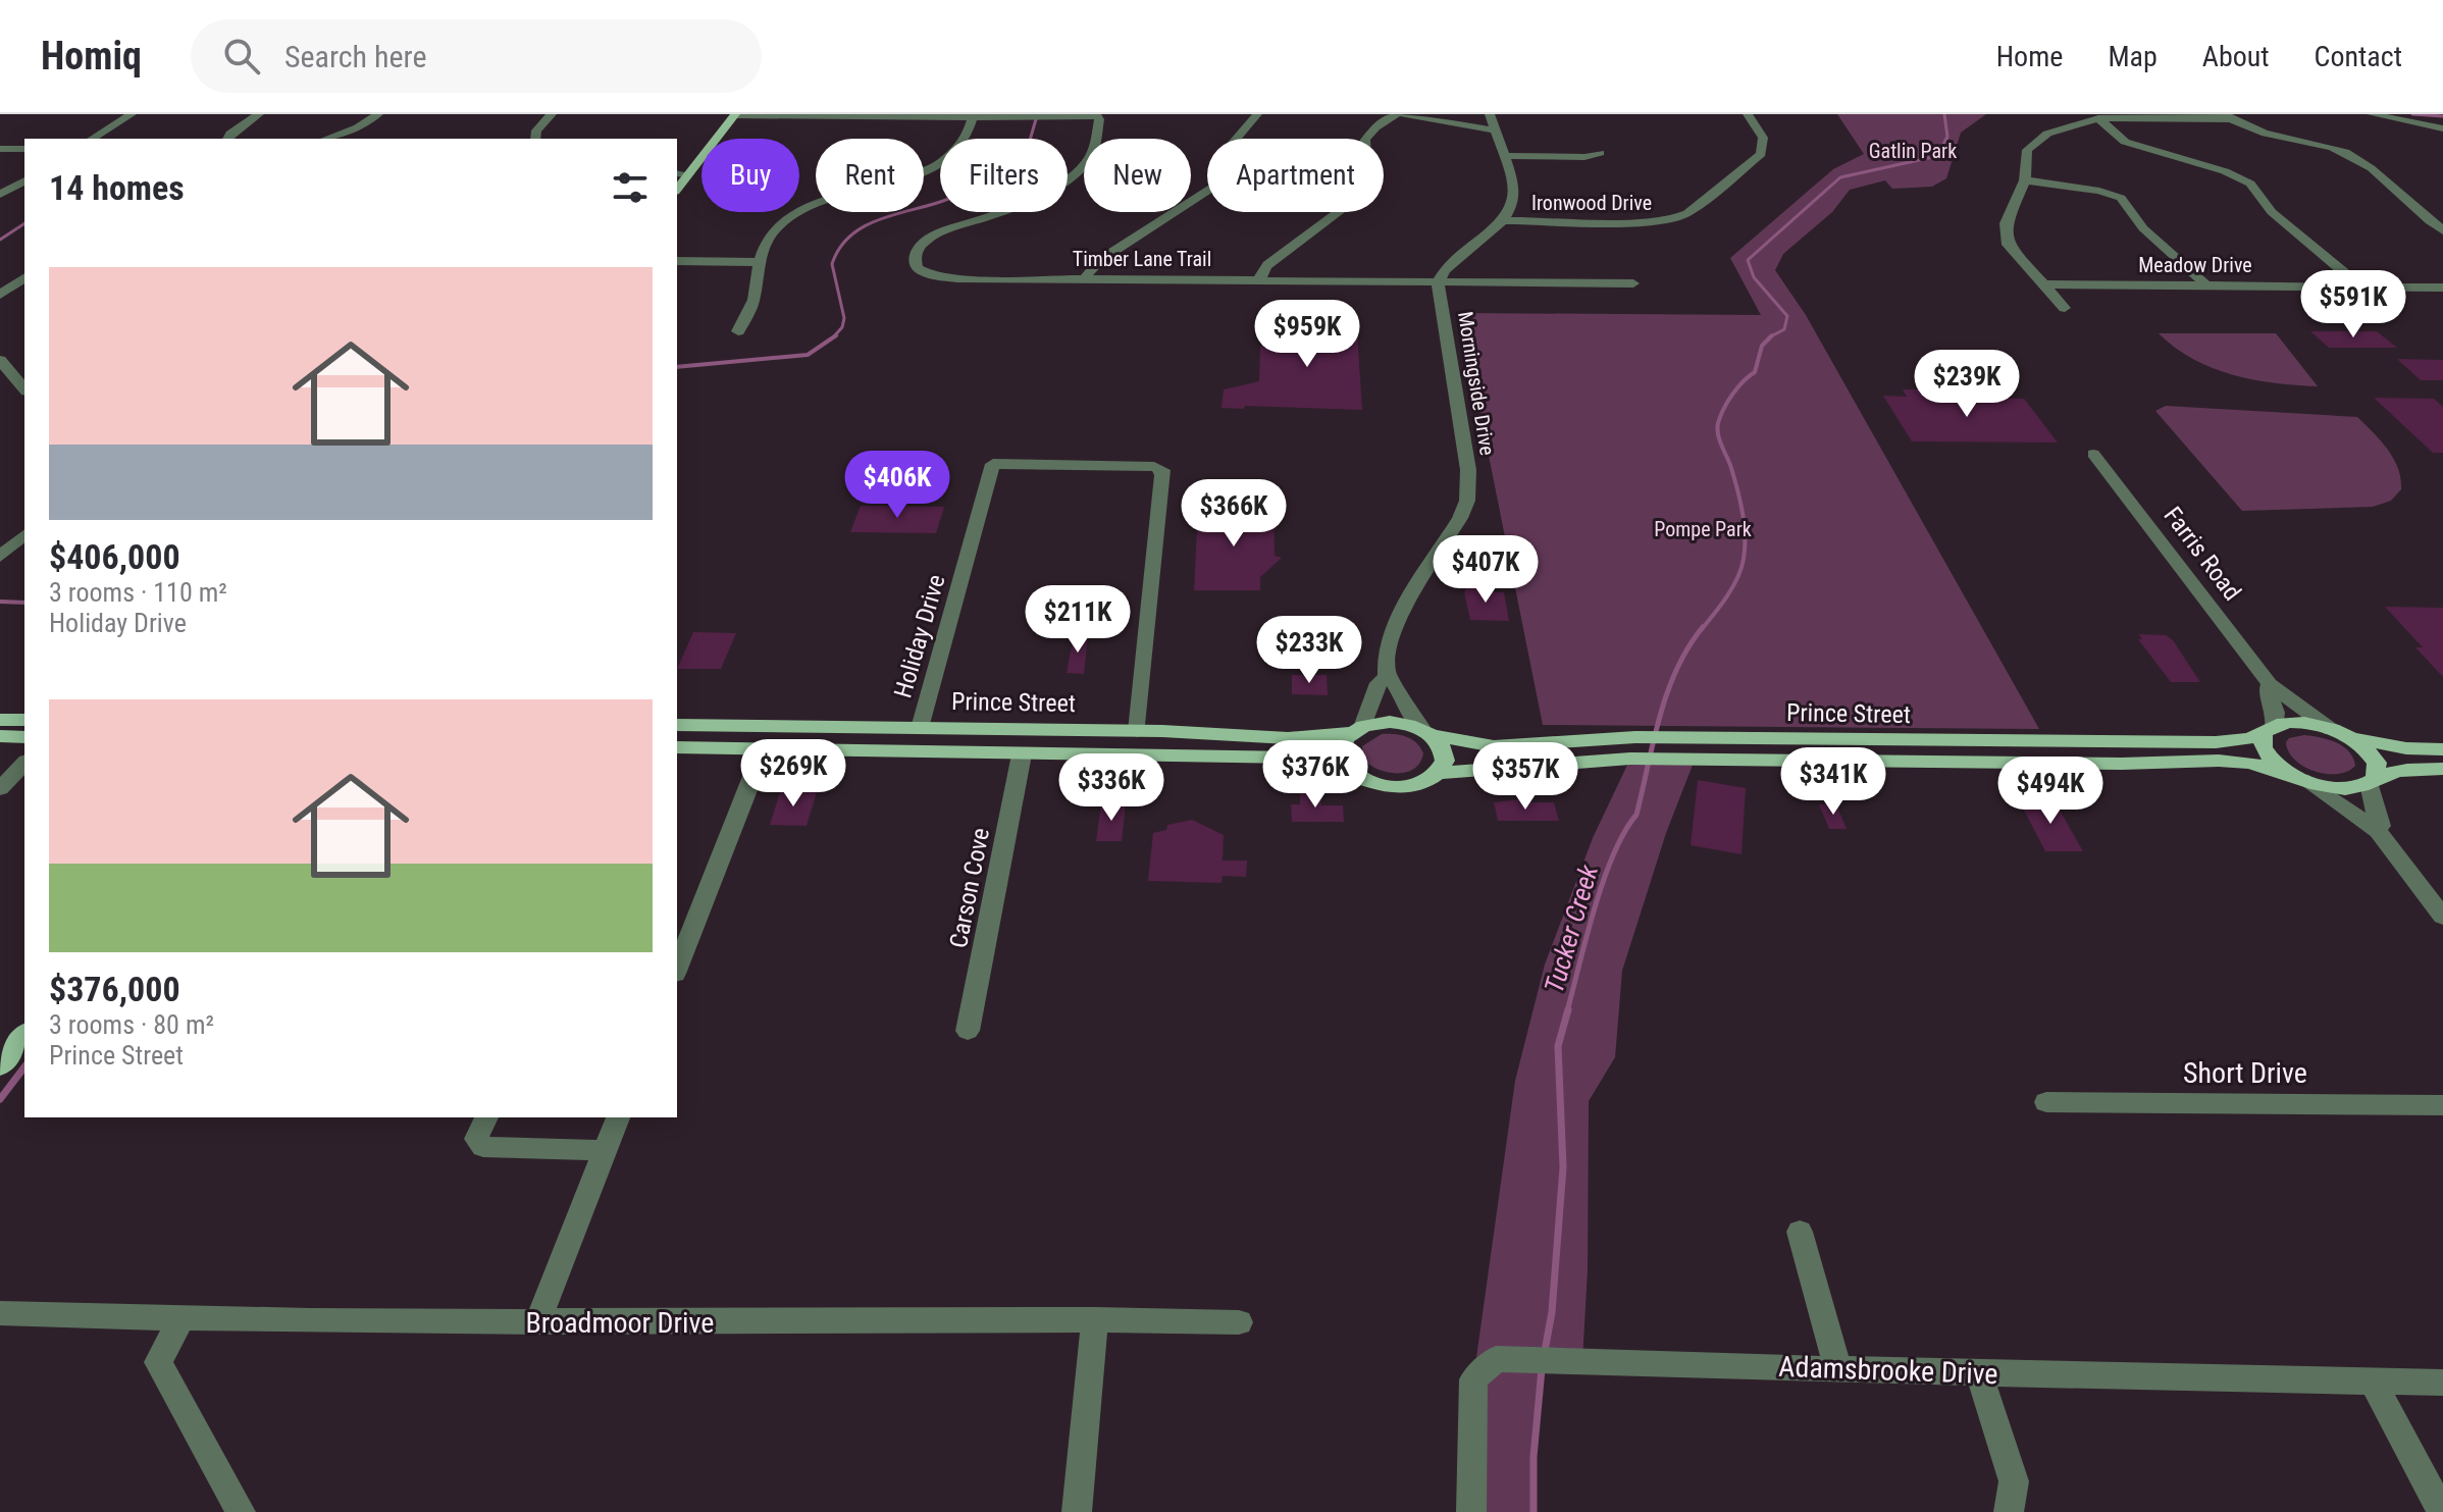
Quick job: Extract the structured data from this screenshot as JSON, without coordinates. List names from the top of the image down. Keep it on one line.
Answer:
{"streets":{"main road":["Prince Street"],"street":["Ironwood Drive","Timber Lane Trail","Meadow Drive","Morningside Drive","Farris Road","Holiday Drive","Carson Cove","Short Drive","Broadmoor Drive","Adamsbrooke Drive"]},"crossings":[["Ironwood Drive","Morningside Drive"],["Timber Lane Trail","Morningside Drive"],["Morningside Drive","Prince Street"],["Farris Road","Prince Street"],["Holiday Drive","Prince Street"]],"water":["Tucker Creek"],"parks":["Gatlin Park","Pompe Park"],"page":{"header":"Homiq","search":"Search here","nav":["Home","Map","About","Contact"],"chip":["Buy","Rent","Filters","New","Apartment"],"heading":"14 homes","list":[{"name":"$406,000","note":"3 rooms · 110 m² · Holiday Drive"},{"name":"$376,000","note":"3 rooms · 80 m² · Prince Street"}],"price":["$591K","$959K","$239K","$406K","$366K","$407K","$211K","$233K","$269K","$376K","$357K","$341K","$336K","$494K"]}}
